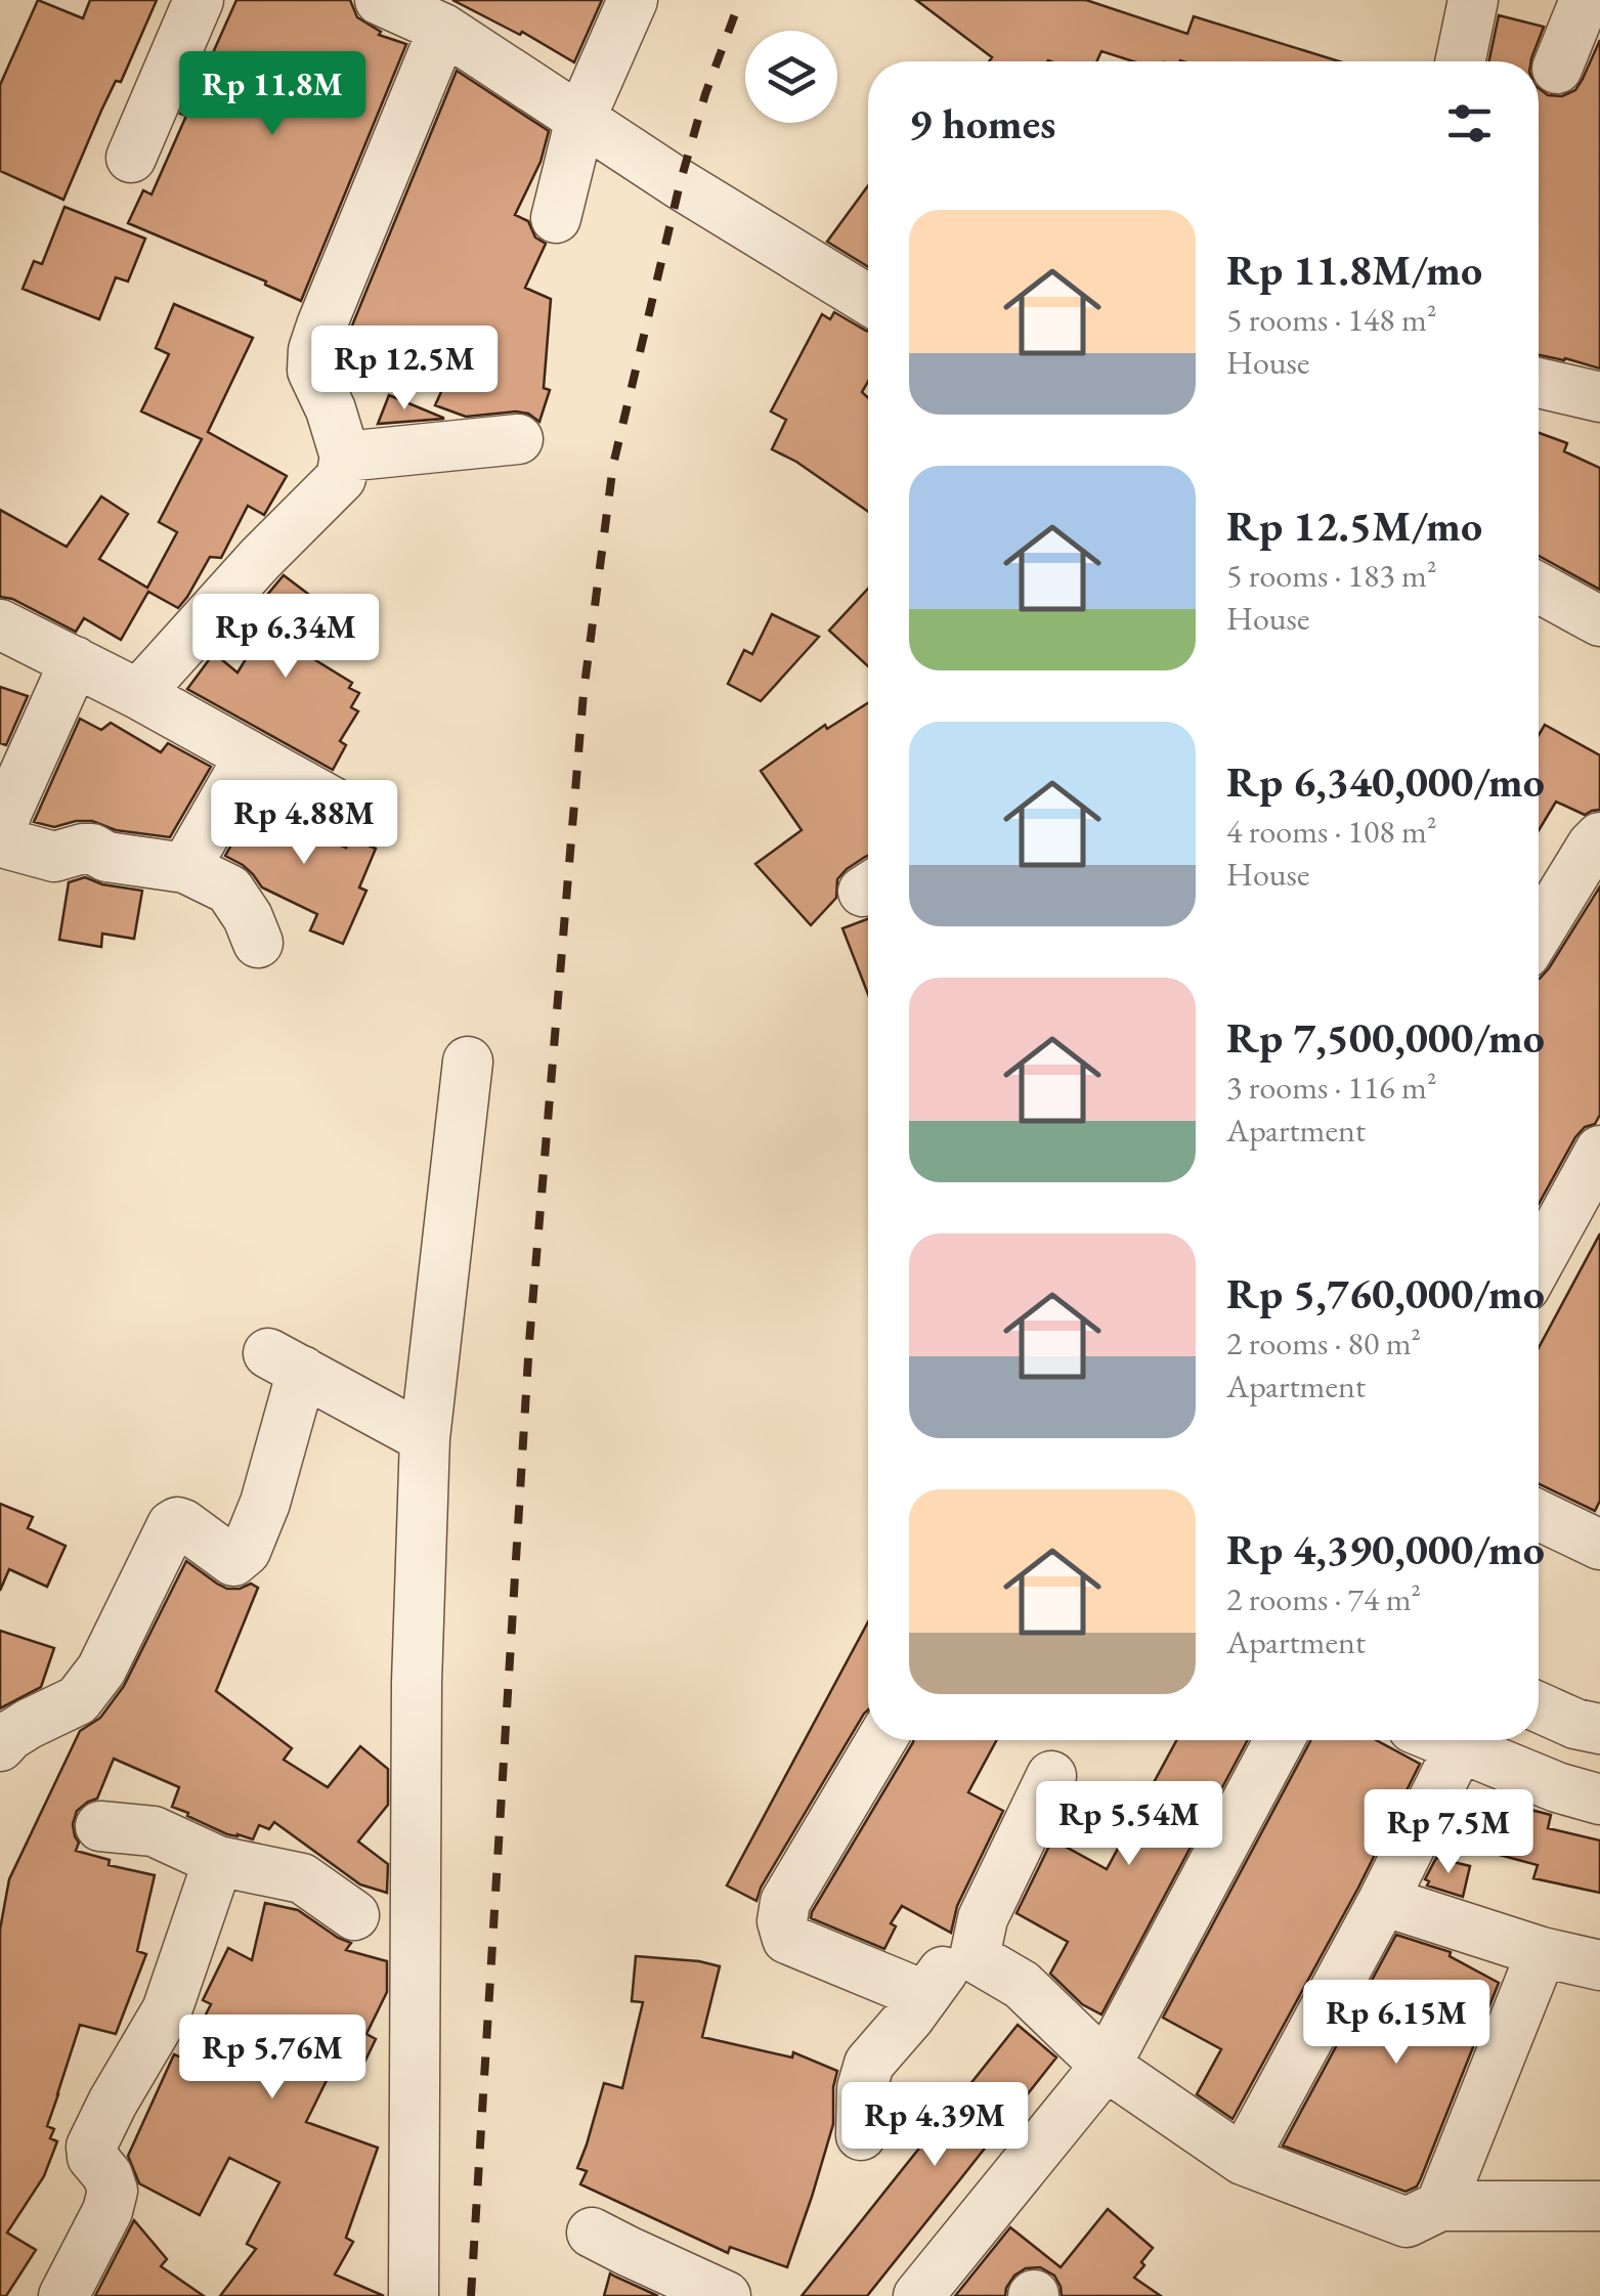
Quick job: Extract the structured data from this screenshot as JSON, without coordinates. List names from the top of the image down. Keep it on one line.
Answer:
{"page":{"price":["Rp 11.8M","Rp 12.5M","Rp 6.34M","Rp 4.88M","Rp 5.54M","Rp 7.5M","Rp 6.15M","Rp 5.76M","Rp 4.39M"],"heading":"9 homes","list":[{"name":"Rp 11.8M/mo","note":"5 rooms · 148 m² · House"},{"name":"Rp 12.5M/mo","note":"5 rooms · 183 m² · House"},{"name":"Rp 6,340,000/mo","note":"4 rooms · 108 m² · House"},{"name":"Rp 7,500,000/mo","note":"3 rooms · 116 m² · Apartment"},{"name":"Rp 5,760,000/mo","note":"2 rooms · 80 m² · Apartment"},{"name":"Rp 4,390,000/mo","note":"2 rooms · 74 m² · Apartment"}]}}
